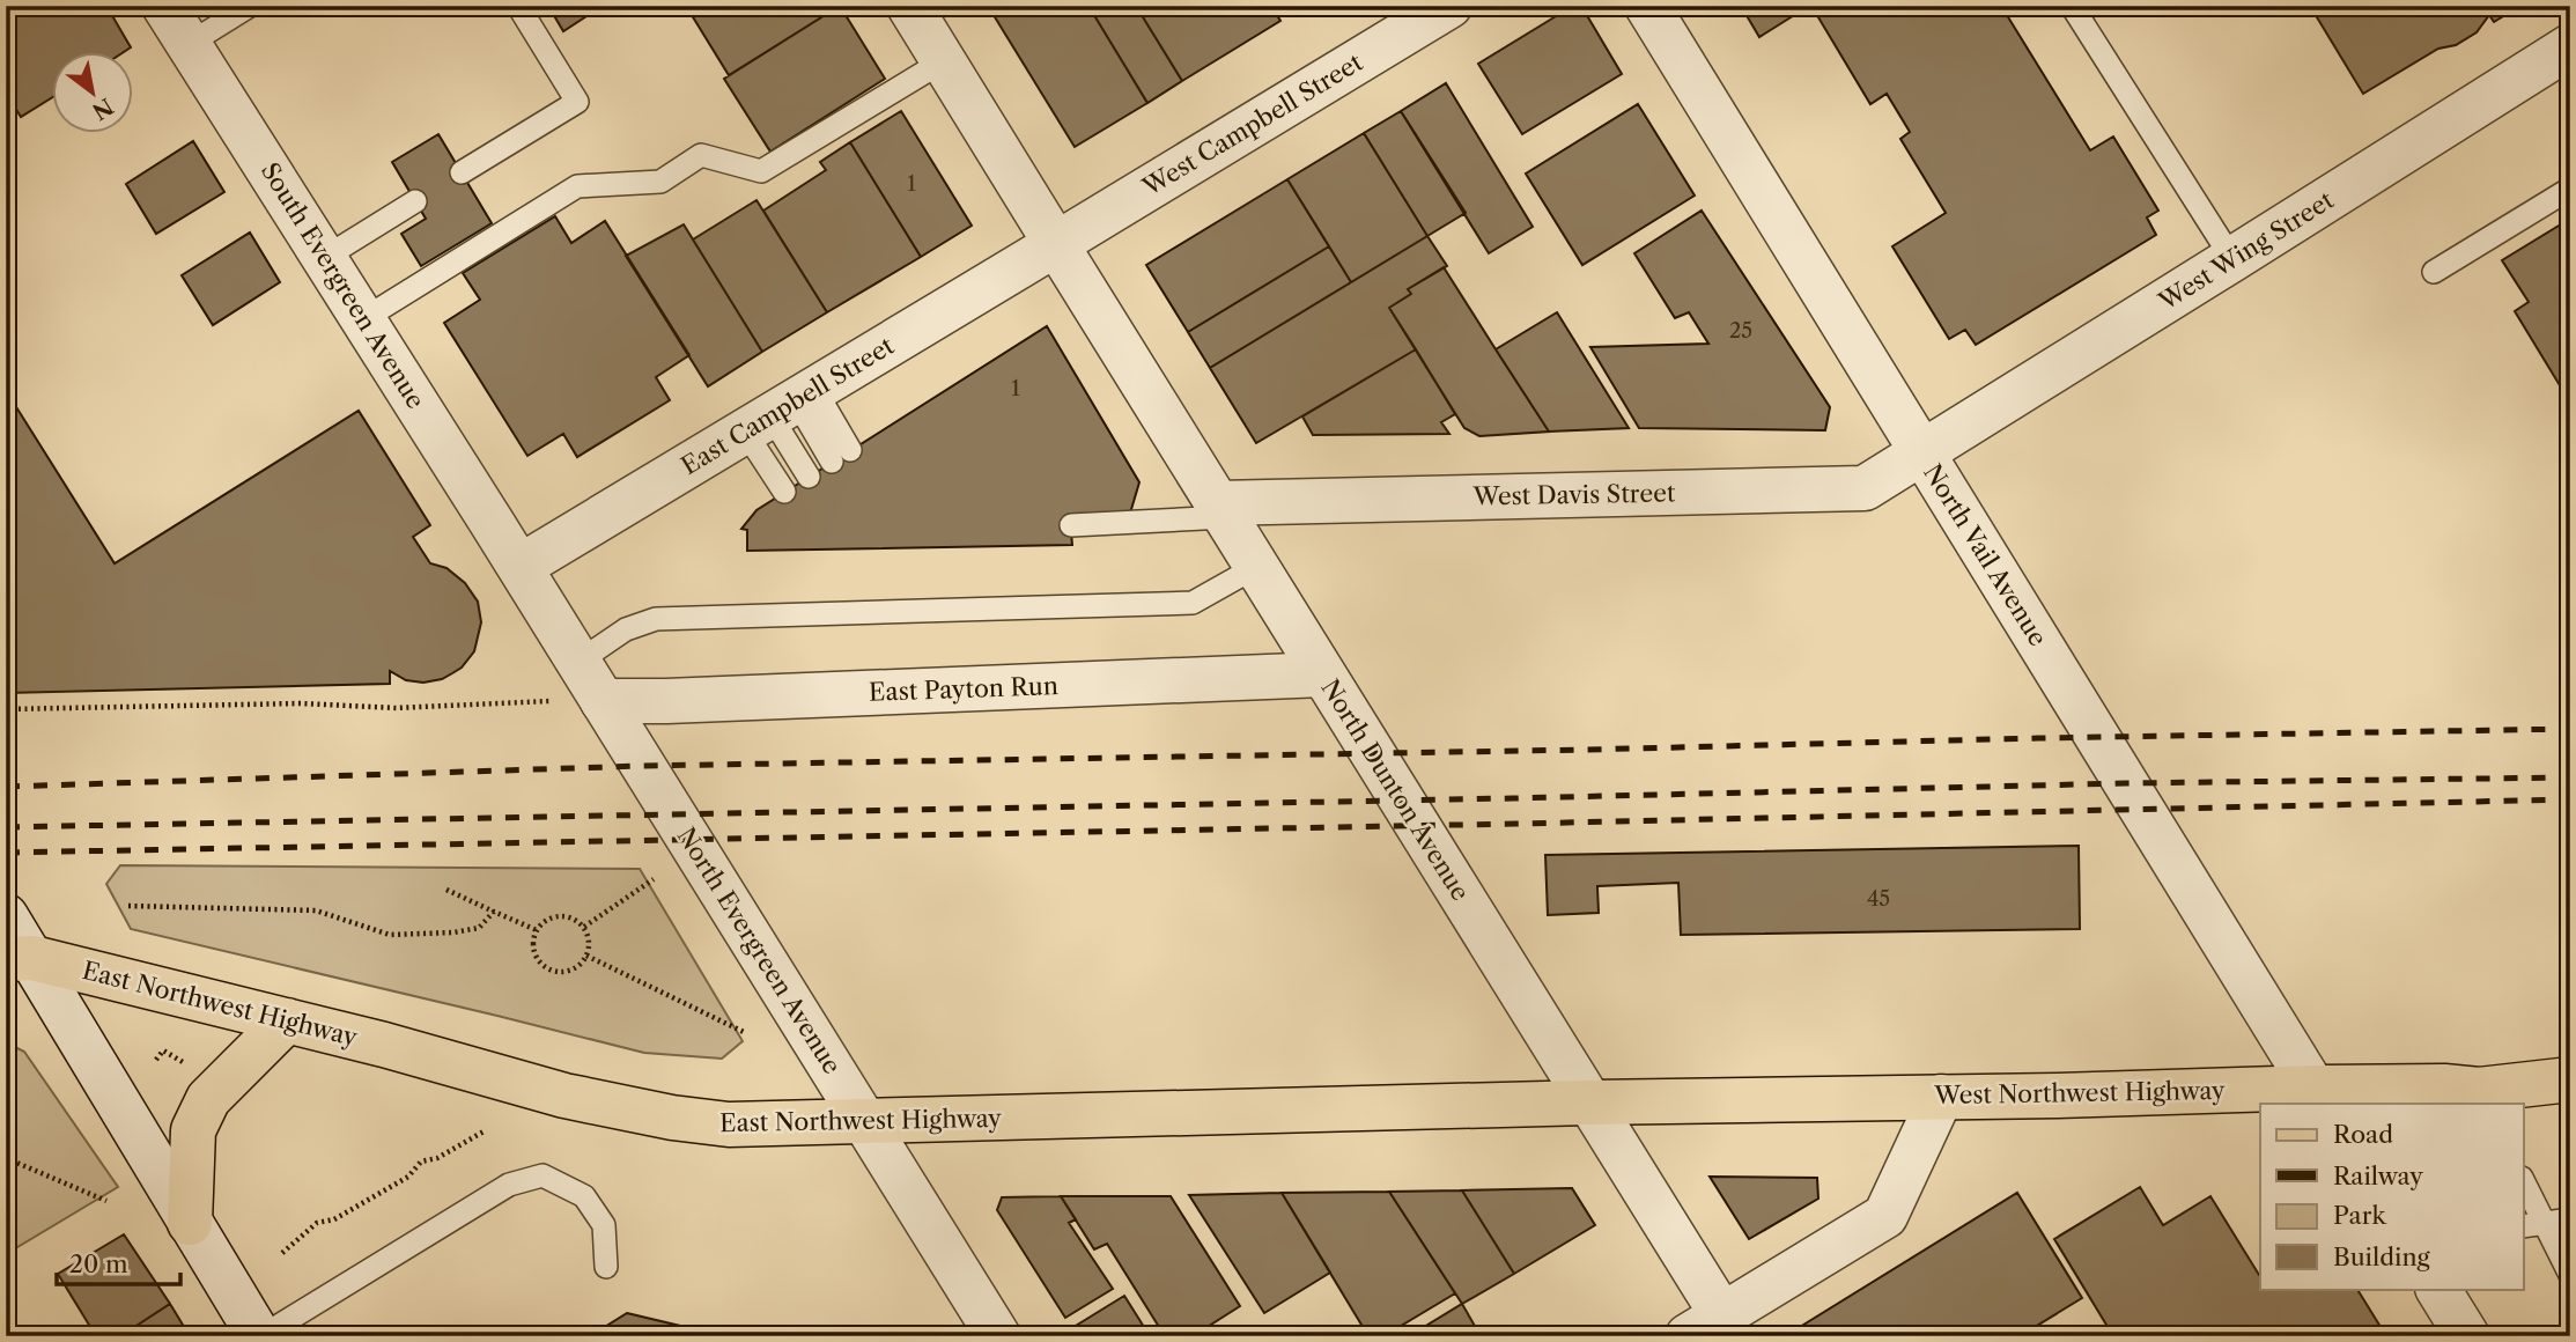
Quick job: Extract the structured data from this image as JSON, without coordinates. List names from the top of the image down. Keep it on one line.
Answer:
{"streets":{"main road":["East Northwest Highway","West Northwest Highway"],"street":["West Campbell Street","West Wing Street","South Evergreen Avenue","East Campbell Street","West Davis Street","North Vail Avenue","East Payton Run","North Dunton Avenue","North Evergreen Avenue"]},"crossings":[["West Campbell Street","East Campbell Street"],["West Campbell Street","North Dunton Avenue"],["West Wing Street","West Davis Street"],["West Wing Street","North Vail Avenue"],["South Evergreen Avenue","East Campbell Street"],["South Evergreen Avenue","North Evergreen Avenue"],["East Campbell Street","North Dunton Avenue"],["East Campbell Street","North Evergreen Avenue"],["West Davis Street","North Vail Avenue"],["West Davis Street","North Dunton Avenue"],["North Vail Avenue","West Northwest Highway"],["East Payton Run","North Dunton Avenue"],["East Payton Run","North Evergreen Avenue"],["North Dunton Avenue","East Northwest Highway"],["North Dunton Avenue","West Northwest Highway"],["North Evergreen Avenue","East Northwest Highway"],["East Northwest Highway","West Northwest Highway"]],"house_numbers":["1","25","1","45"],"legend":["Road","Railway","Park","Building"],"scale_bar":"20 m","north":"bottom right"}
